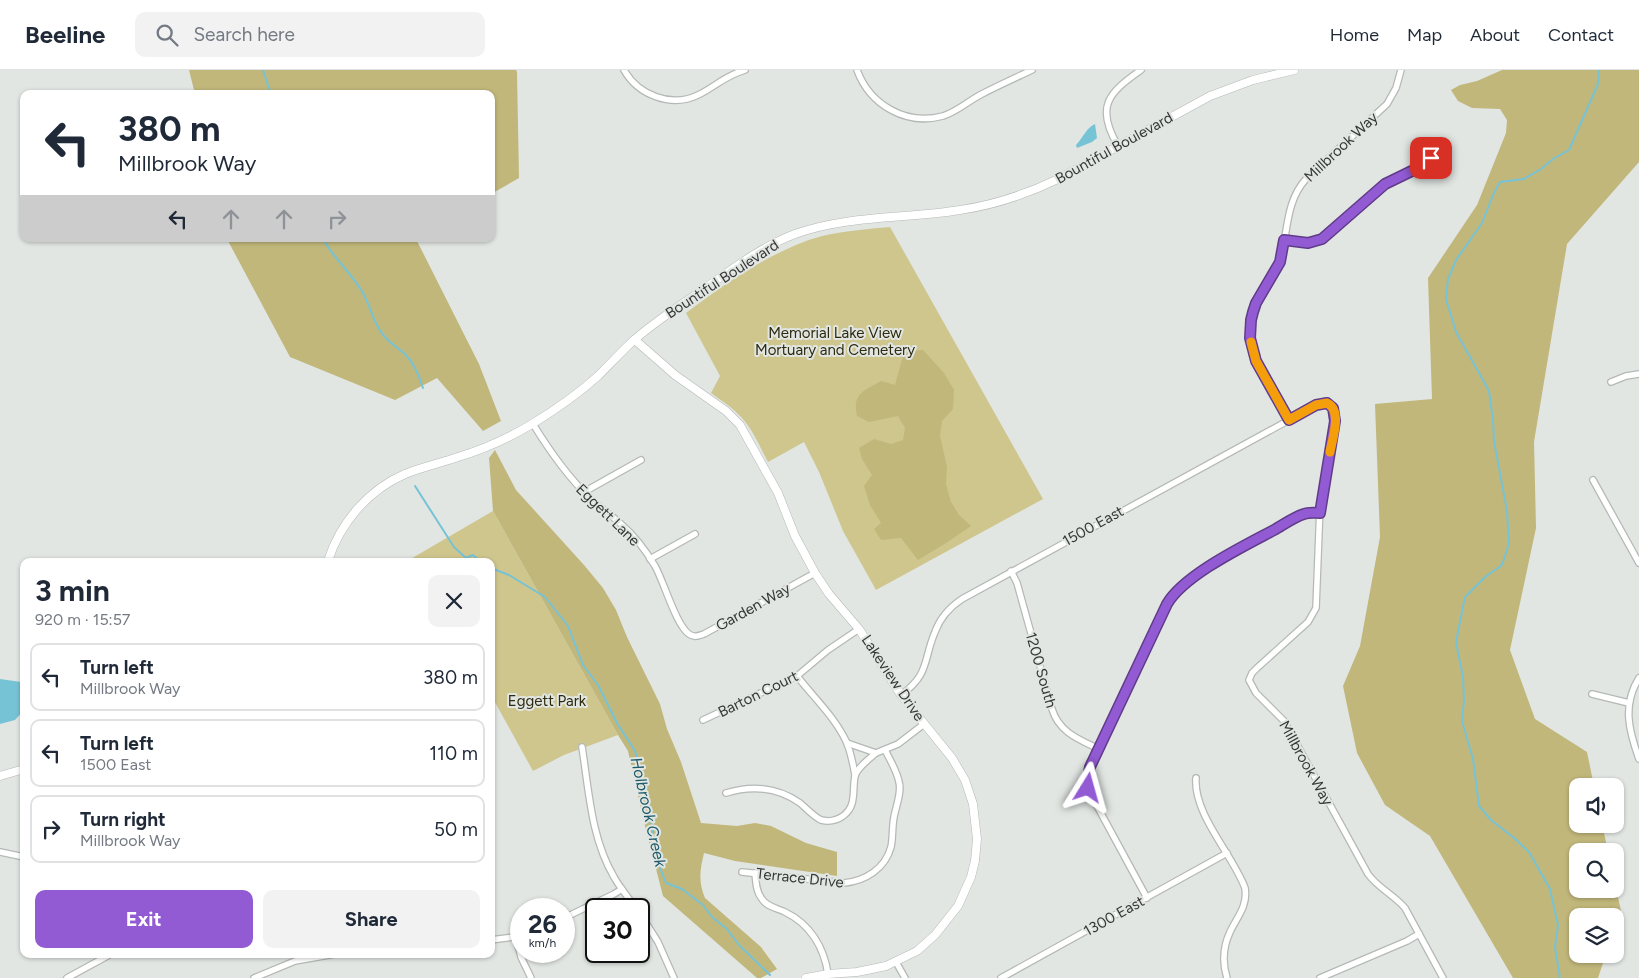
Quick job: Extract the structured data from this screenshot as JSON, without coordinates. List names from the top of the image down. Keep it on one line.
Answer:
{"streets":{"main road":["Bountiful Boulevard","Lakeview Drive"],"street":["Millbrook Way","Eggett Lane","1500 East","Garden Way","1200 South","Barton Court","Terrace Drive","1300 East"]},"crossings":[["Millbrook Way","1500 East"],["Bountiful Boulevard","Eggett Lane"],["Bountiful Boulevard","Lakeview Drive"],["Eggett Lane","Garden Way"],["1500 East","1200 South"],["1500 East","Lakeview Drive"],["Garden Way","Lakeview Drive"],["Lakeview Drive","Barton Court"]],"water":["Holbrook Creek"],"parks":["Memorial Lake View Mortuary and Cemetery","Eggett Park"],"page":{"header":"Beeline","search":"Search here","nav":["Home","Map","About","Contact"],"turn":["380 m","Millbrook Way"],"heading":["3 min","920 m · 15:57"],"list":[{"name":"Turn left","note":"Millbrook Way","value":"380 m"},{"name":"Turn left","note":"1500 East","value":"110 m"},{"name":"Turn right","note":"Millbrook Way","value":"50 m"}],"buttons":["Exit","Share"],"speed":"26 km/h","limit":"30"}}
